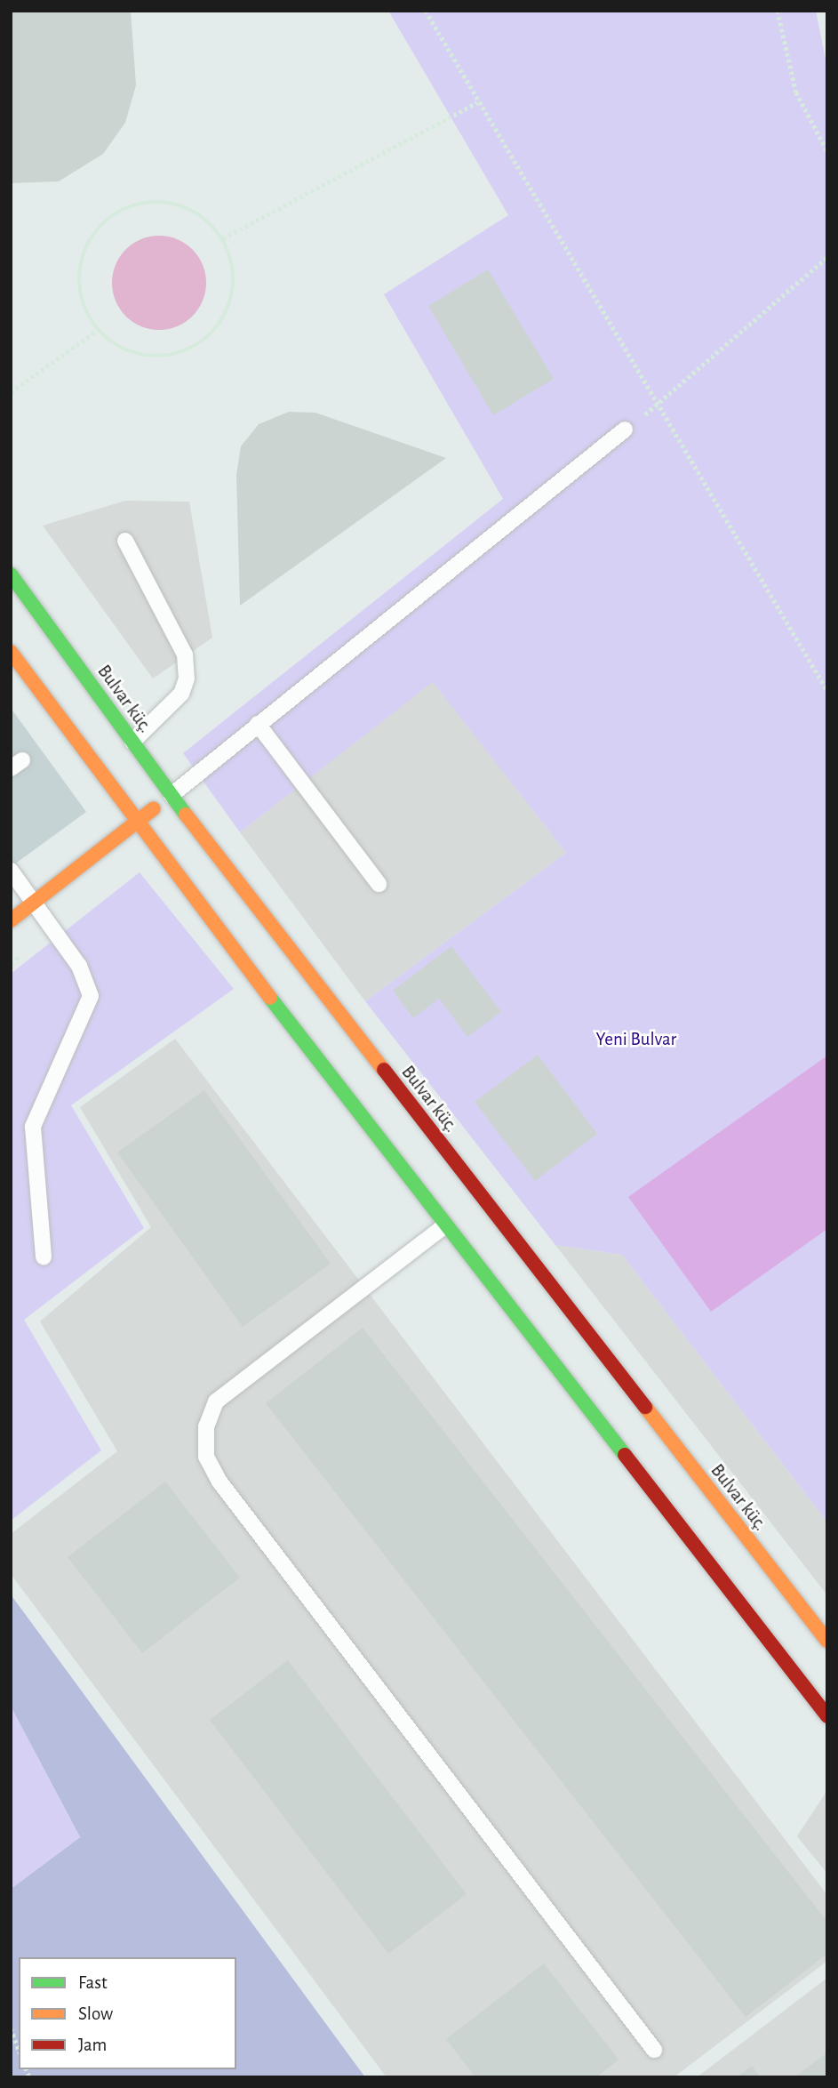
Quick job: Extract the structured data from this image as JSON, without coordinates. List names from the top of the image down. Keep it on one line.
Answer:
{"streets":{"street":["Bulvar küç."]},"parks":["Yeni Bulvar"],"legend":["Fast","Slow","Jam"]}
